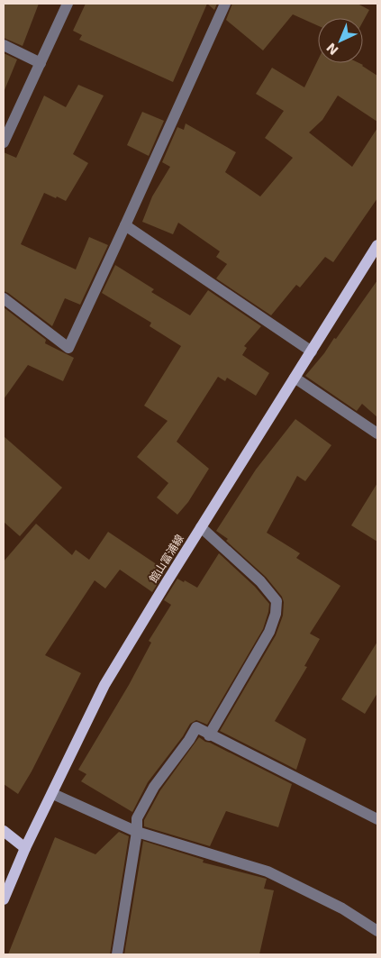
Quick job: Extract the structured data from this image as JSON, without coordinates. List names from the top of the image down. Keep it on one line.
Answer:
{"streets":{"main road":["館山富浦線"]},"north":"bottom left"}
